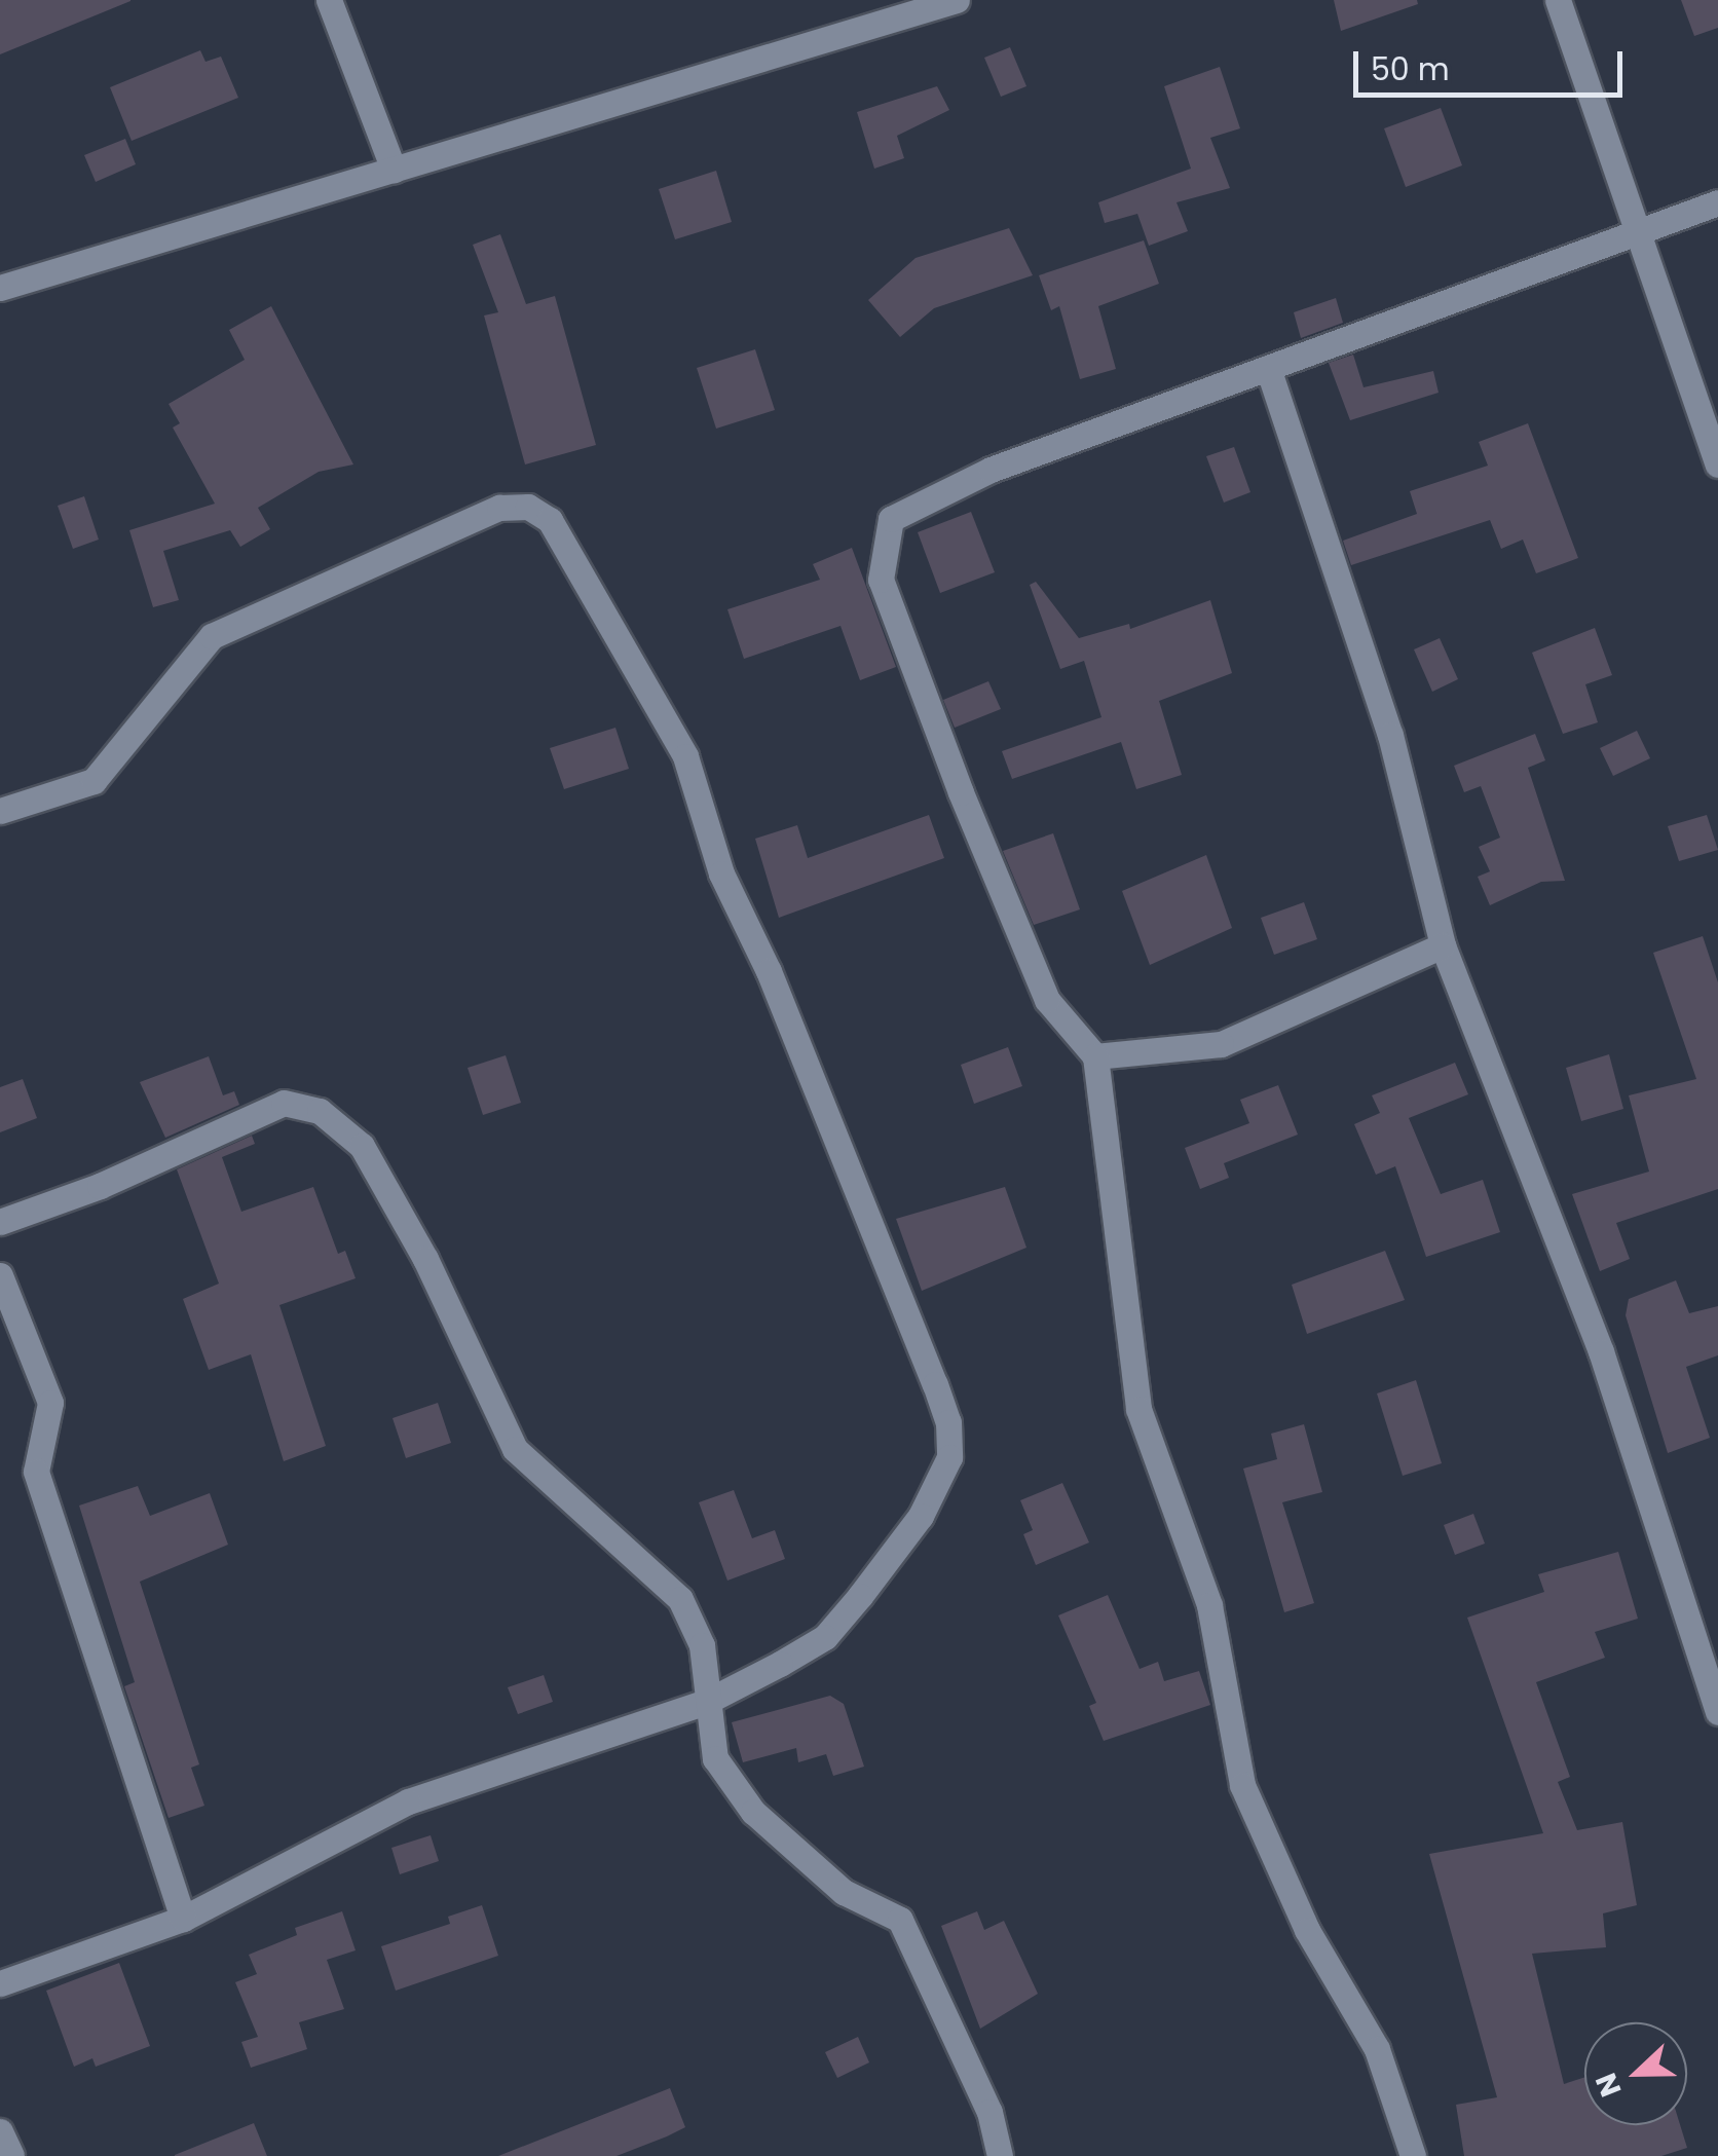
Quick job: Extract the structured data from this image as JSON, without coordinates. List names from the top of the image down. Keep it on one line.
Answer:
{"scale_bar":"50 m","north":"left"}
